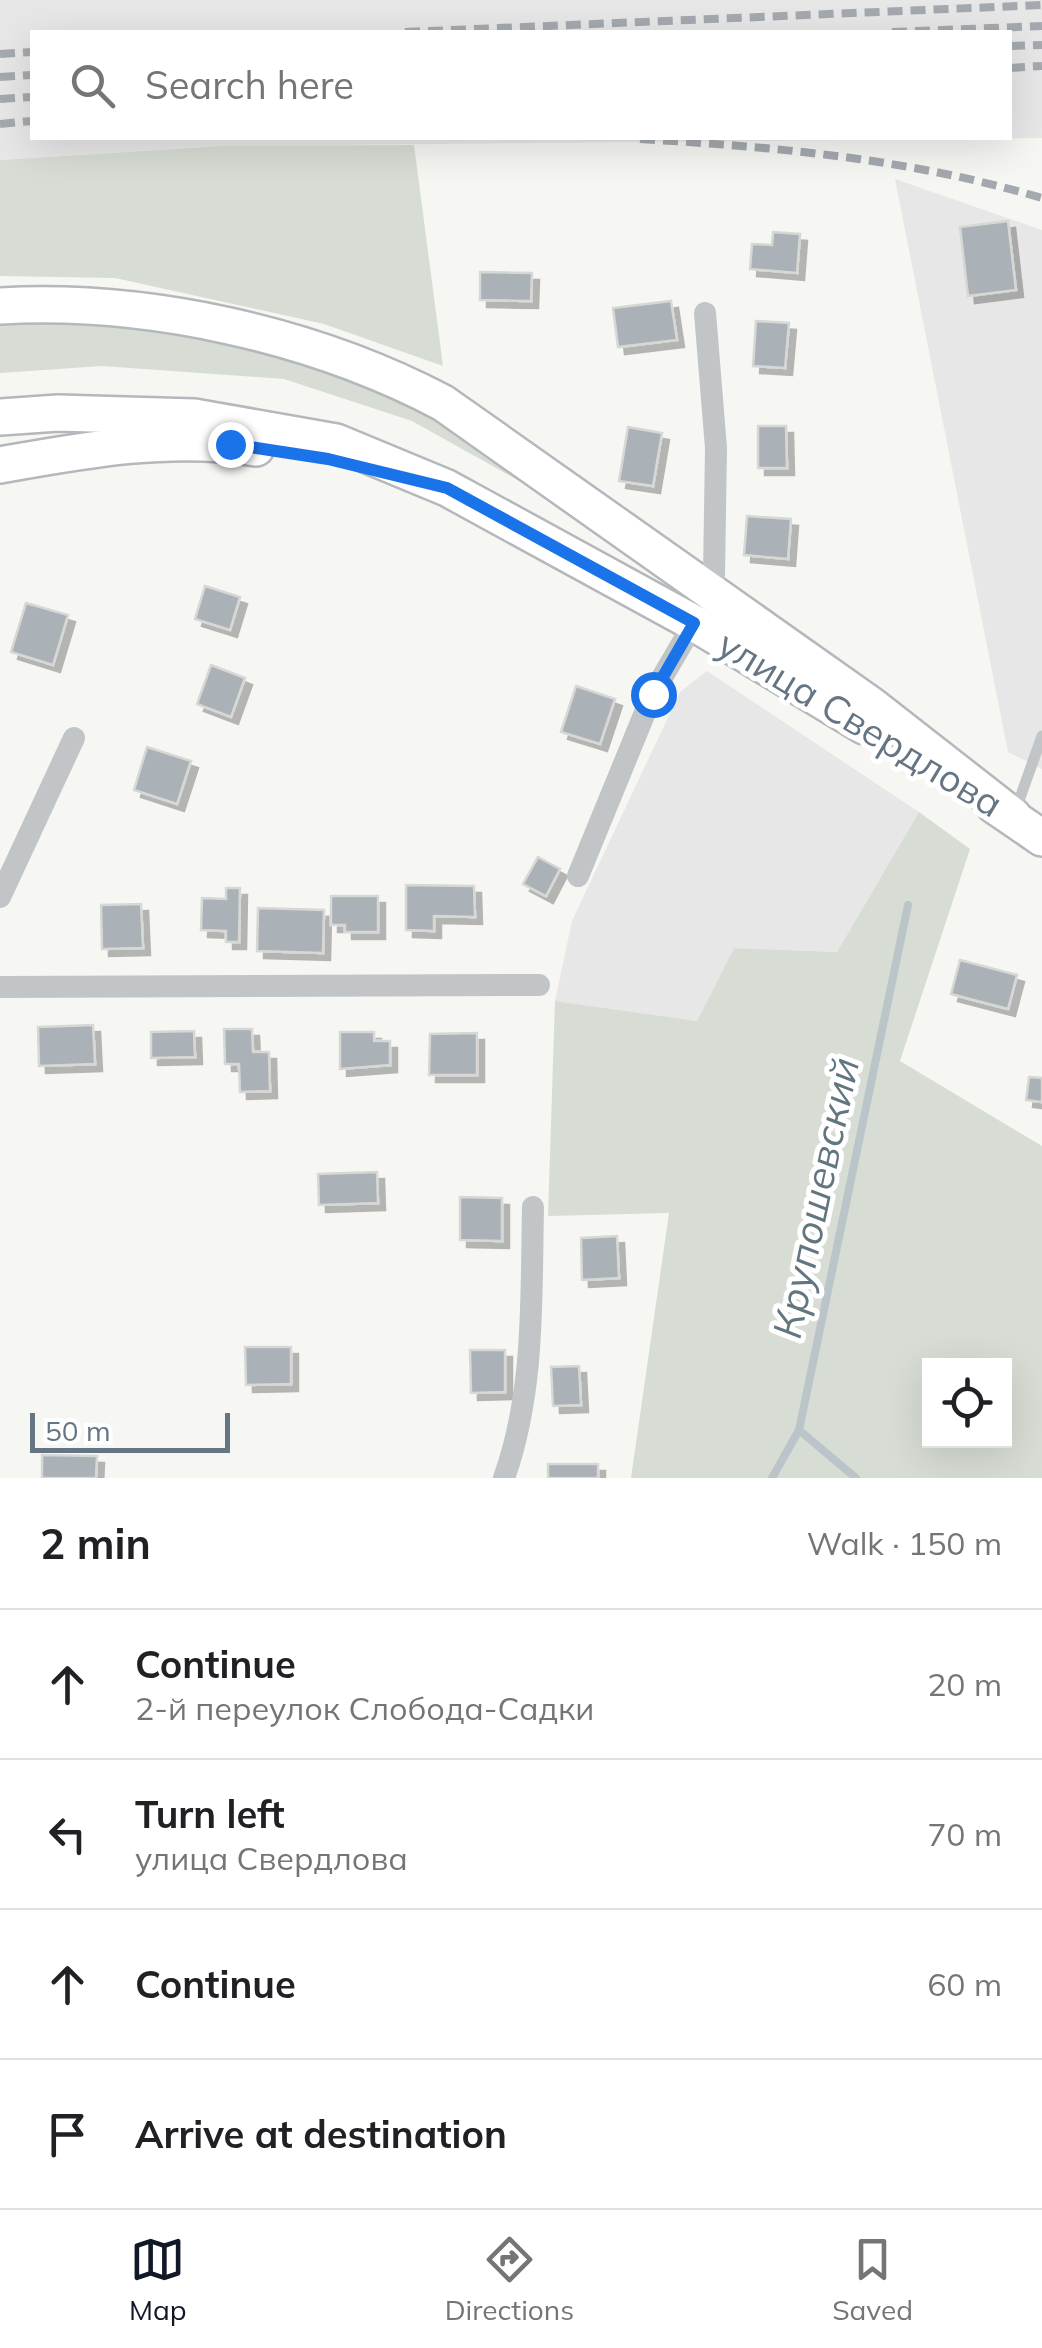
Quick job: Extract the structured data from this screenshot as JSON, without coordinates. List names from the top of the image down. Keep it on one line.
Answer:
{"streets":{"main road":["улица Свердлова"]},"water":["Крупошевский"],"scale_bar":"50 m","page":{"search":"Search here","scale":"50 m","heading":["2 min","Walk · 150 m"],"list":[["Continue","2-й переулок Слобода-Садки","20 m"],["Turn left","улица Свердлова","70 m"],["Continue","60 m"],"Arrive at destination"],"nav":["Map","Directions","Saved"]}}
